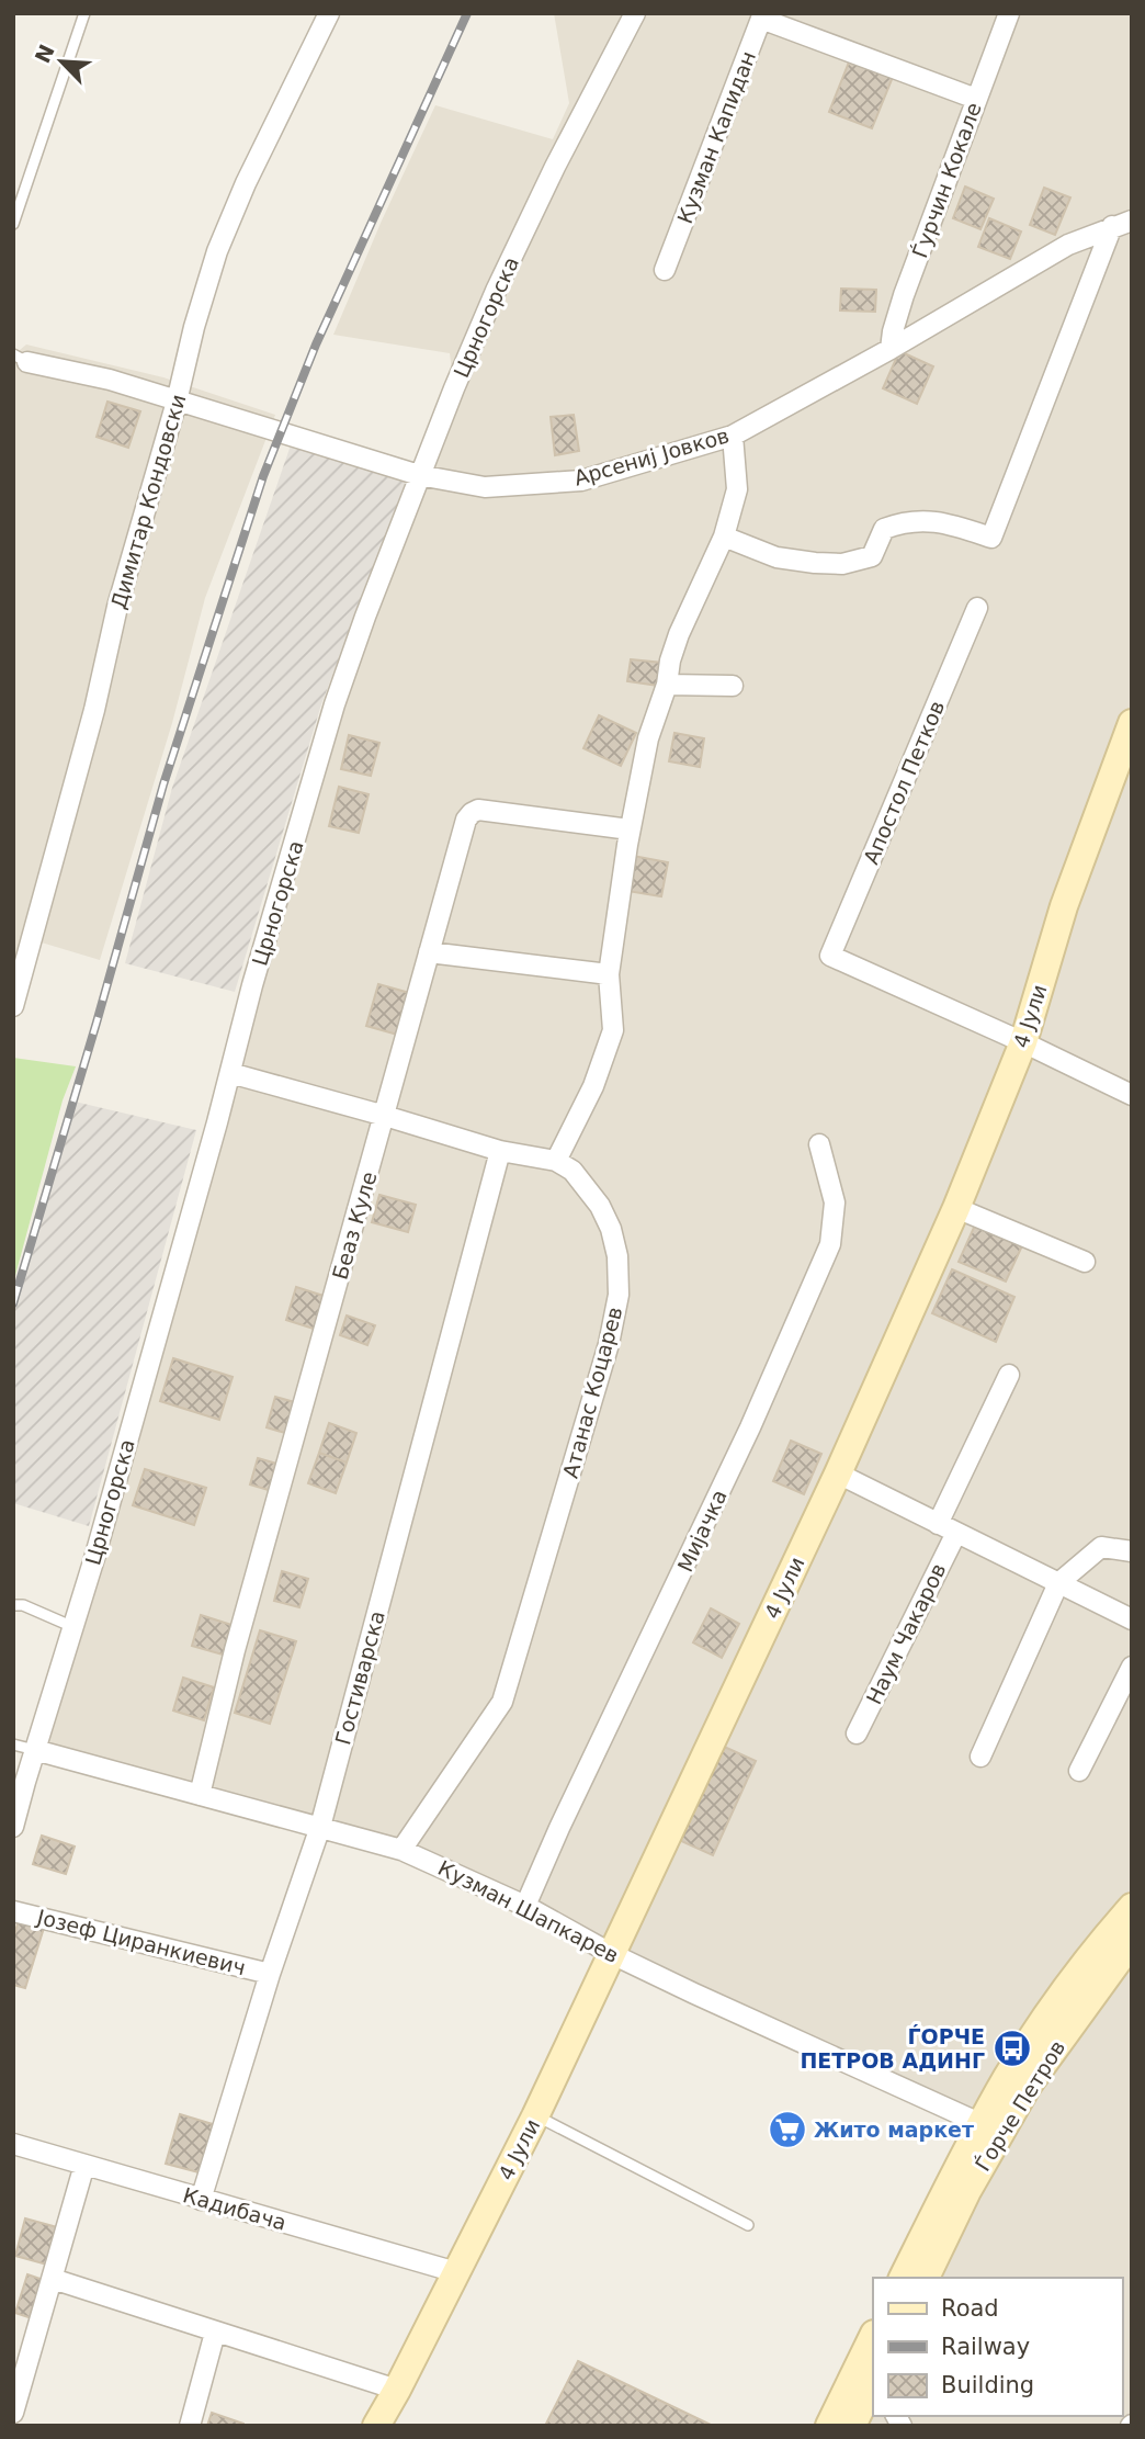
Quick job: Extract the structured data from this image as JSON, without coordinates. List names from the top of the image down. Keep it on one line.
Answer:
{"streets":{"street":["Кузман Капидан","Ѓурчин Кокале","Црногорска","Арсениј Јовков","Димитар Кондовски","Апостол Петков","4 Јули","Беаз Куле","Атанас Коцарев","Мијачка","Наум Чакаров","Гостиварска","Кузман Шапкарев","Јозеф Циранкиевич","Ѓорче Петров","Кадибача"]},"crossings":[["Кузман Капидан","Ѓурчин Кокале"],["Ѓурчин Кокале","Арсениј Јовков"],["Црногорска","Арсениј Јовков"],["Црногорска","Кузман Шапкарев"],["Арсениј Јовков","Димитар Кондовски"],["Апостол Петков","4 Јули"],["4 Јули","Кузман Шапкарев"],["4 Јули","Кадибача"],["Беаз Куле","Кузман Шапкарев"],["Атанас Коцарев","Кузман Шапкарев"],["Мијачка","Кузман Шапкарев"],["Гостиварска","Кузман Шапкарев"],["Гостиварска","Јозеф Циранкиевич"],["Гостиварска","Кадибача"],["Кузман Шапкарев","Ѓорче Петров"]],"places":{"bus stop":["ЃОРЧЕ ПЕТРОВ АДИНГ"],"supermarket":["Жито маркет"]},"legend":["Road","Railway","Building"],"north":"top left"}
